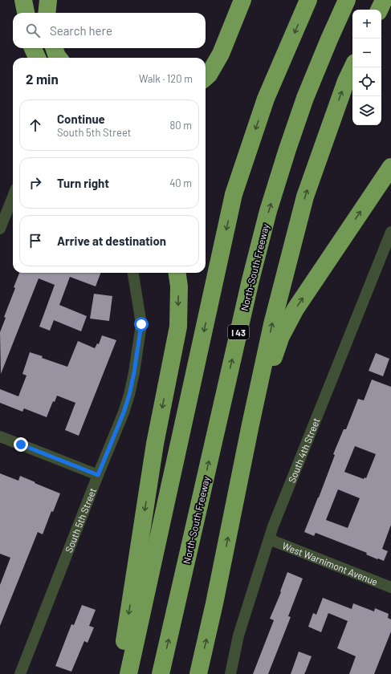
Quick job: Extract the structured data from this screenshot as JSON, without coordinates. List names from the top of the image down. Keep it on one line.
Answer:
{"streets":{"highway":["North-South Freeway","I 43"],"street":["South 4th Street","South 5th Street","West Warnimont Avenue"]},"crossings":[["South 4th Street","West Warnimont Avenue"]],"page":{"map_buttons":["+","−"],"search":"Search here","heading":["2 min","Walk · 120 m"],"list":[["Continue","South 5th Street","80 m"],["Turn right","40 m"],"Arrive at destination"]}}
